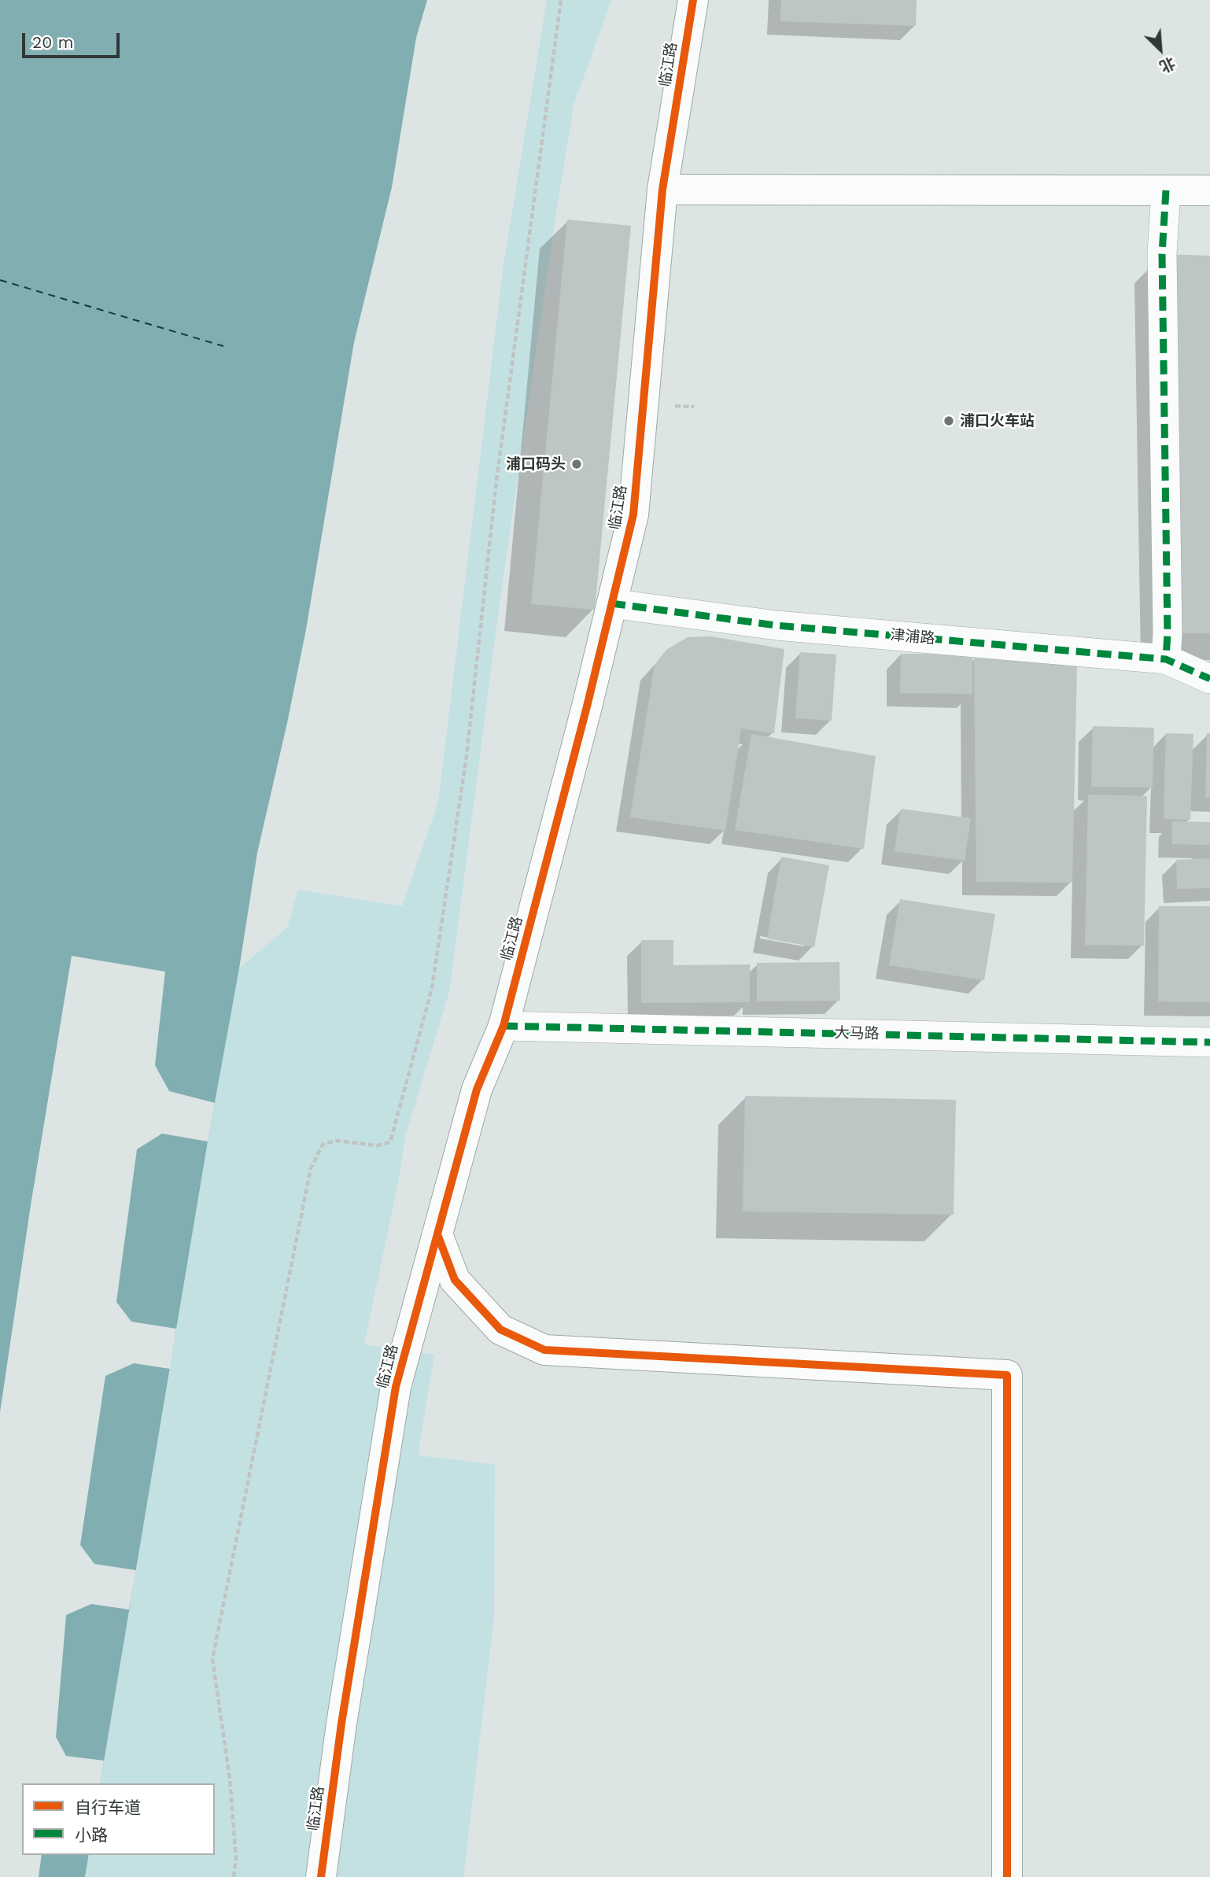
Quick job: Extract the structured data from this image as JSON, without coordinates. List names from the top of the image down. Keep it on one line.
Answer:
{"streets":{"street":["临江路","津浦路","大马路"]},"crossings":[["临江路","津浦路"],["临江路","大马路"]],"places":["浦口火车站","浦口码头"],"legend":["自行车道","小路"],"scale_bar":"20 m","north":"bottom right"}
